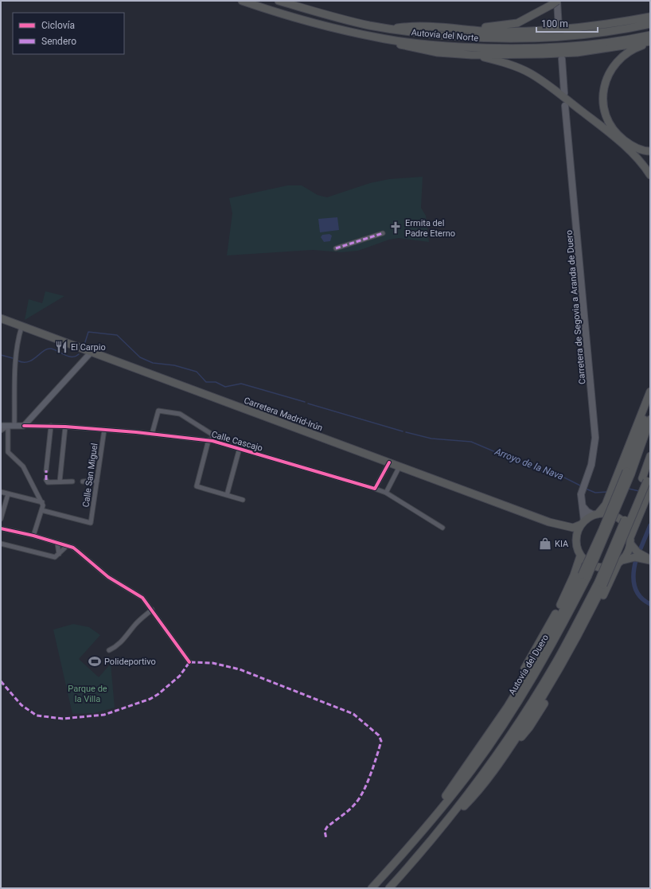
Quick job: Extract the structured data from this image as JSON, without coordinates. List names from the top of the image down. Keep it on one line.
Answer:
{"streets":{"highway":["Autovía del Norte","Carretera Madrid-Irún","Autovía del Duero"],"main road":["Carretera de Segovia a Aranda de Duero","Calle Cascajo"],"street":["Calle San Miguel"]},"crossings":[["Carretera de Segovia a Aranda de Duero","Carretera Madrid-Irún"],["Calle Cascajo","Calle San Miguel"]],"water":["Arroyo de la Nava"],"parks":["Parque de la Villa"],"places":{"church":["Ermita del Padre Eterno"],"restaurant":["El Carpio"],"shop":["KIA"],"sports":["Polideportivo"]},"legend":["Ciclovía","Sendero"],"scale_bar":"100 m"}
